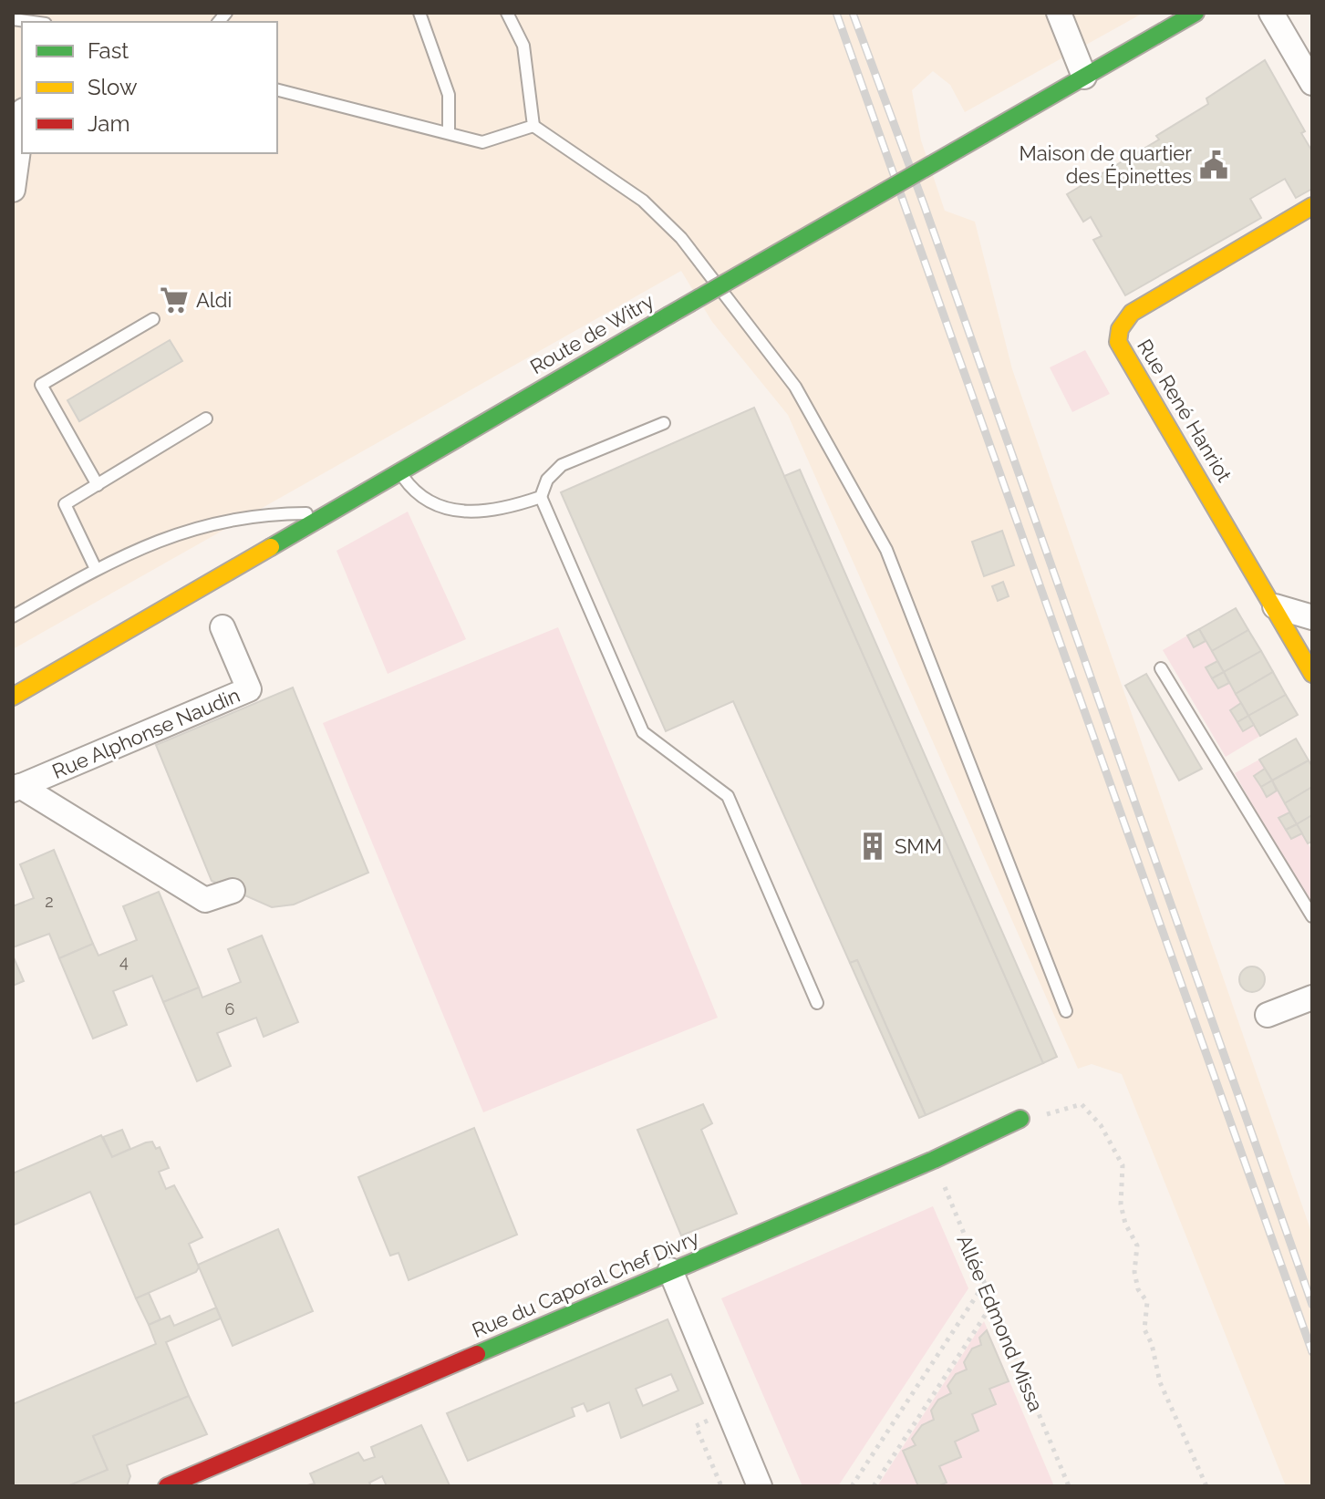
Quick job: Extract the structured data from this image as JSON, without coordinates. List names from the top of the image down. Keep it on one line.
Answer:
{"streets":{"street":["Route de Witry","Rue René Hanriot","Rue Alphonse Naudin","Rue du Caporal Chef Divry"],"path":["Allée Edmond Missa"]},"crossings":[["Rue du Caporal Chef Divry","Allée Edmond Missa"]],"places":{"public building":["Maison de quartier des Épinettes"],"supermarket":["Aldi"],"building":["SMM"]},"house_numbers":["2","4","6"],"legend":["Fast","Slow","Jam"]}
